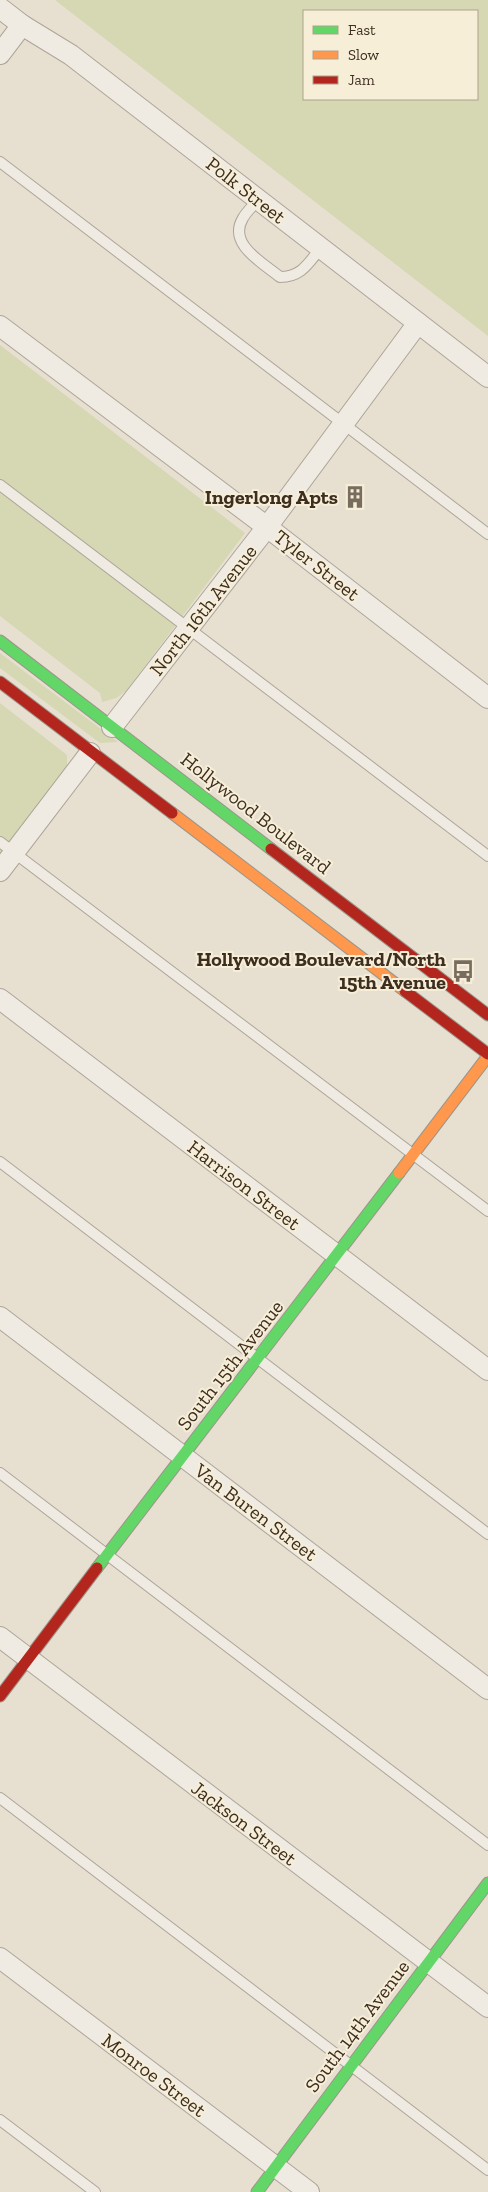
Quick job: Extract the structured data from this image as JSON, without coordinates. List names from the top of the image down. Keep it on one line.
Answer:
{"streets":{"main road":["Hollywood Boulevard","South 15th Avenue","South 14th Avenue"],"street":["Polk Street","Tyler Street","North 16th Avenue","Harrison Street","Van Buren Street","Jackson Street","Monroe Street"]},"crossings":[["Polk Street","North 16th Avenue"],["Tyler Street","North 16th Avenue"],["North 16th Avenue","Hollywood Boulevard"],["Harrison Street","South 15th Avenue"],["South 15th Avenue","Van Buren Street"],["South 15th Avenue","Jackson Street"],["Jackson Street","South 14th Avenue"],["South 14th Avenue","Monroe Street"]],"places":{"building":["Ingerlong Apts"],"bus stop":["Hollywood Boulevard/North 15th Avenue"]},"legend":["Fast","Slow","Jam"]}
